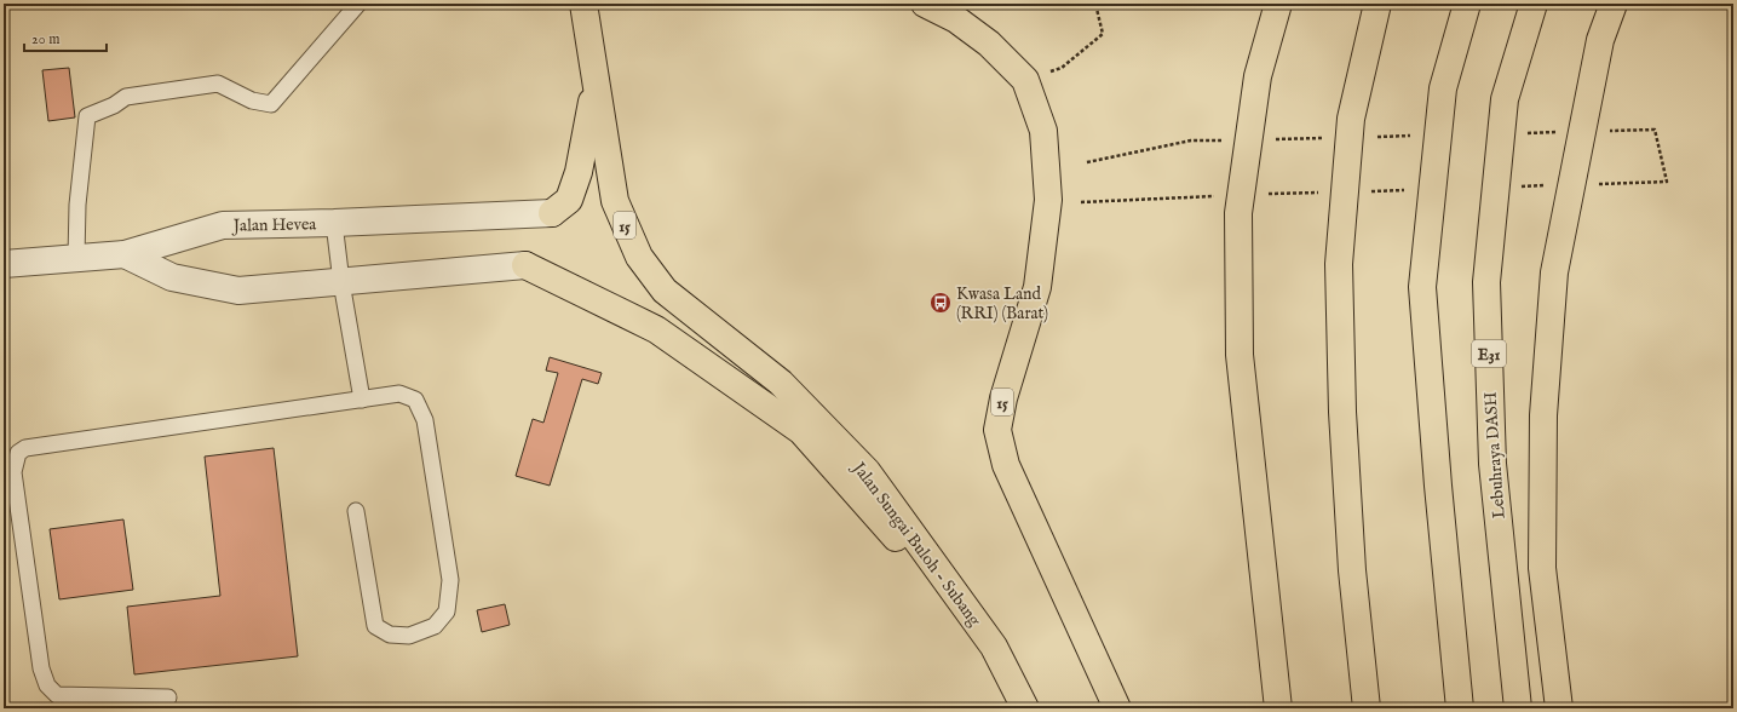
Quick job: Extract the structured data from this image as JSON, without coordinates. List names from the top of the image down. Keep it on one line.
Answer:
{"streets":{"highway":["15","E31","Lebuhraya DASH","Jalan Sungai Buloh - Subang"],"street":["Jalan Hevea"]},"places":{"bus stop":["Kwasa Land (RRI) (Barat)"]},"scale_bar":"20 m"}
